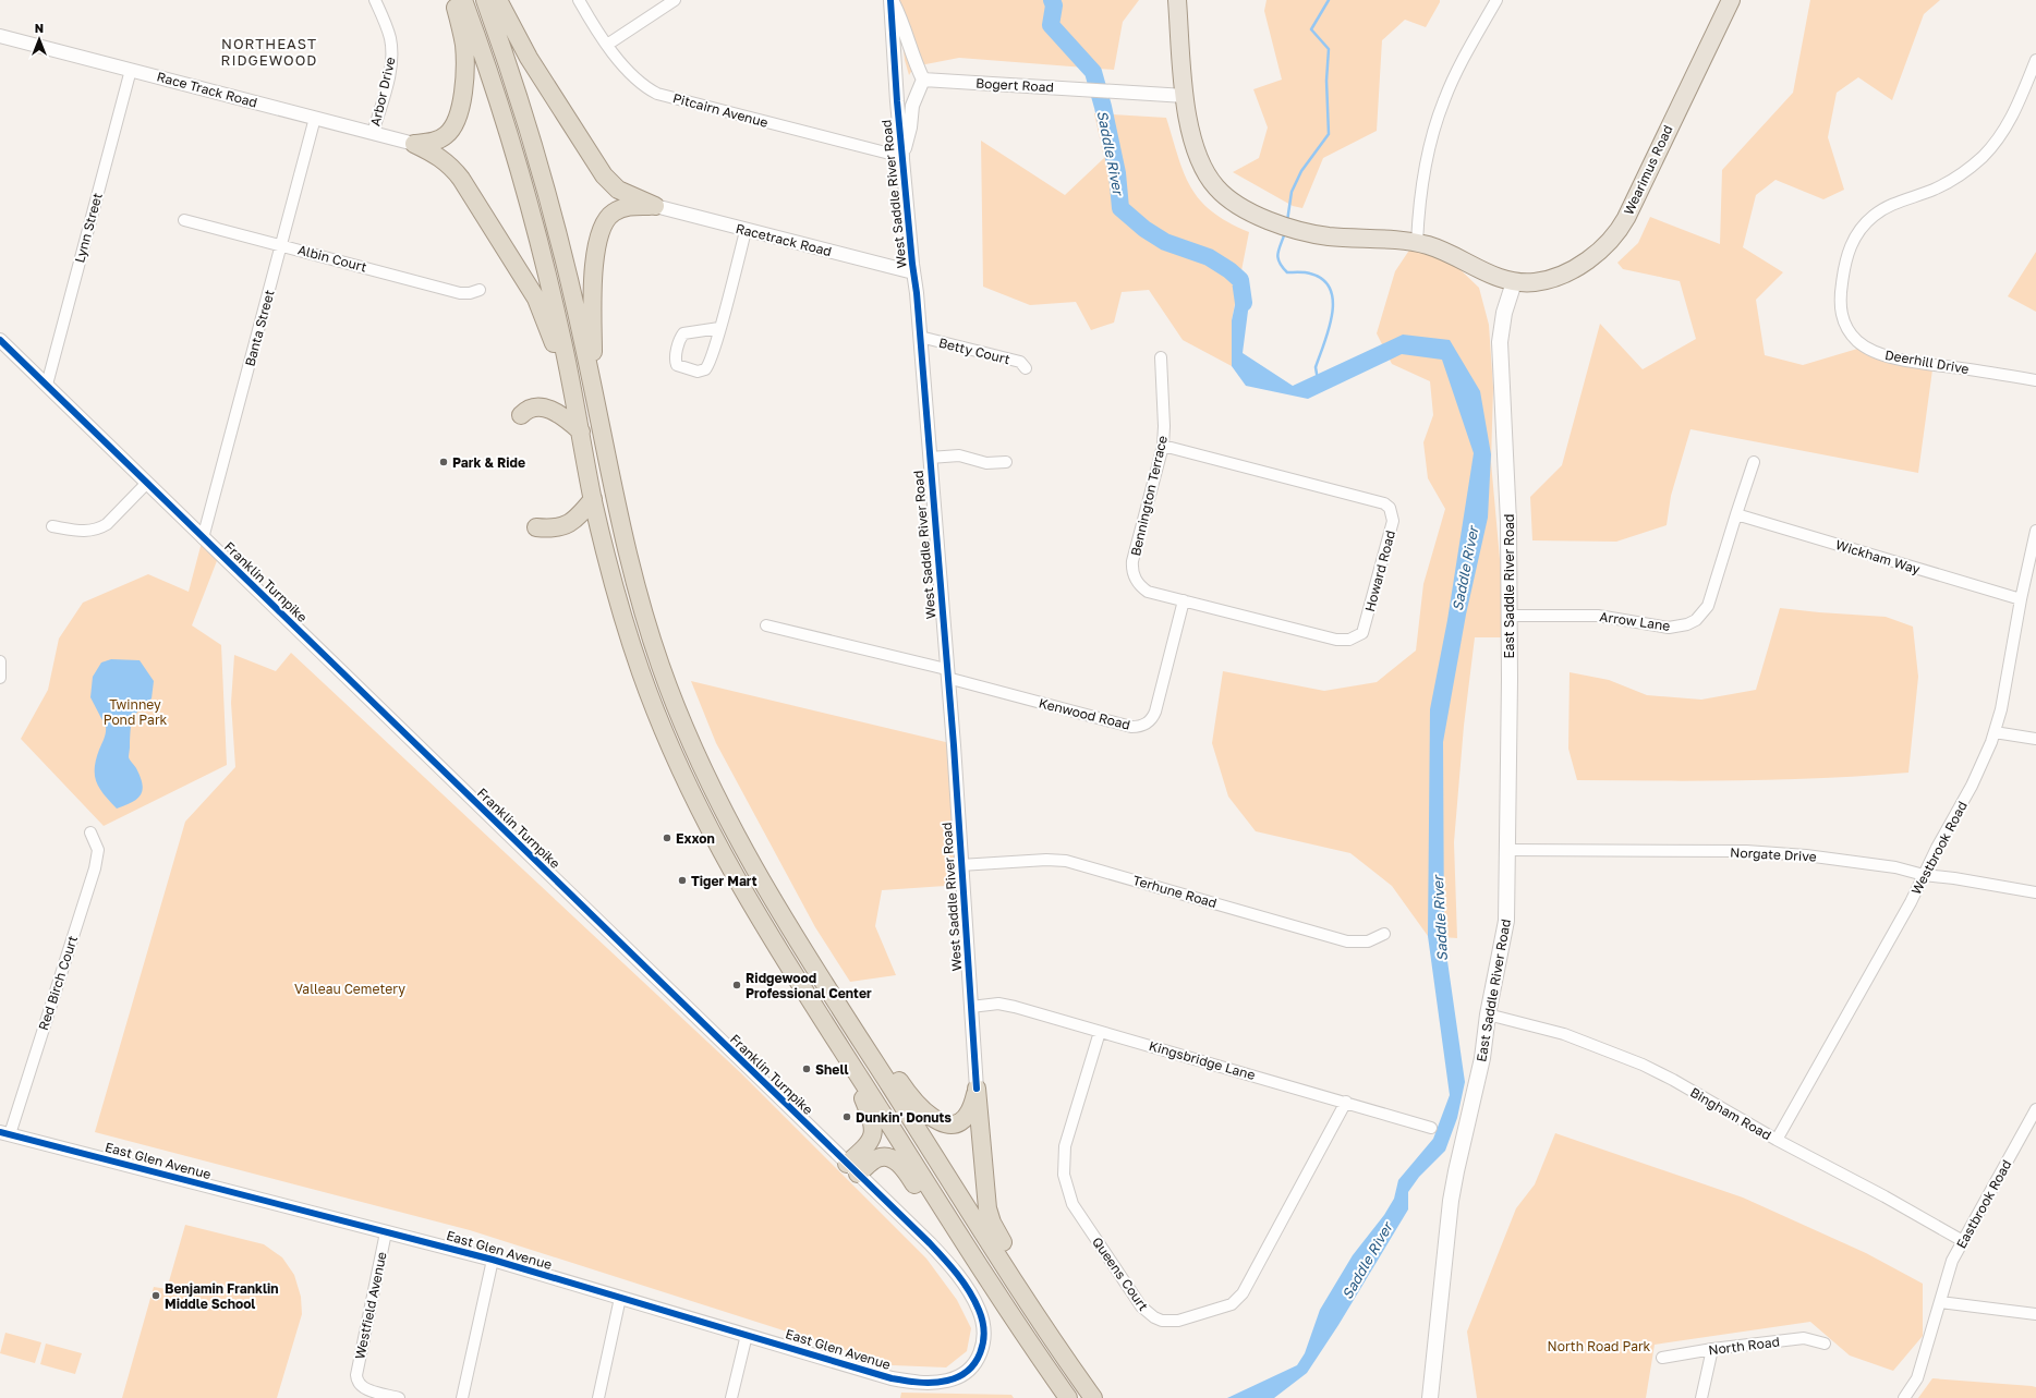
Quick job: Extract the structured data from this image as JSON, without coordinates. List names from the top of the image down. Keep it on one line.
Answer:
{"streets":{"main road":["Wearimus Road","East Saddle River Road"],"street":["Bogert Road","Race Track Road","Arbor Drive","Pitcairn Avenue","West Saddle River Road","Lynn Street","Racetrack Road","Albin Court","Banta Street","Betty Court","Deerhill Drive","Bennington Terrace","Wickham Way","Howard Road","Franklin Turnpike","Arrow Lane","Kenwood Road","Westbrook Road","Norgate Drive","Terhune Road","Red Birch Court","Kingsbridge Lane","Bingham Road","East Glen Avenue","Eastbrook Road","Queens Court","Westfield Avenue","North Road"]},"crossings":[["Race Track Road","Arbor Drive"],["Race Track Road","Lynn Street"],["Race Track Road","Banta Street"],["Pitcairn Avenue","West Saddle River Road"],["Wearimus Road","East Saddle River Road"],["West Saddle River Road","Racetrack Road"],["West Saddle River Road","Betty Court"],["West Saddle River Road","Kenwood Road"],["West Saddle River Road","Terhune Road"],["West Saddle River Road","Kingsbridge Lane"],["Lynn Street","Franklin Turnpike"],["Albin Court","Banta Street"],["Banta Street","Franklin Turnpike"],["Bennington Terrace","Howard Road"],["Bennington Terrace","Kenwood Road"],["Wickham Way","Arrow Lane"],["Wickham Way","Westbrook Road"],["Howard Road","Kenwood Road"],["Franklin Turnpike","East Glen Avenue"],["East Saddle River Road","Arrow Lane"],["East Saddle River Road","Norgate Drive"],["East Saddle River Road","Bingham Road"],["Westbrook Road","Norgate Drive"],["Westbrook Road","Bingham Road"],["Red Birch Court","East Glen Avenue"],["Kingsbridge Lane","Queens Court"],["Bingham Road","Eastbrook Road"],["East Glen Avenue","Westfield Avenue"]],"districts":["NORTHEAST RIDGEWOOD"],"water":["Saddle River"],"parks":["Twinney Pond Park","Valleau Cemetery","North Road Park"],"places":["Park & Ride","Exxon","Tiger Mart","Ridgewood Professional Center","Shell","Dunkin' Donuts","Benjamin Franklin Middle School"],"north":"top"}
